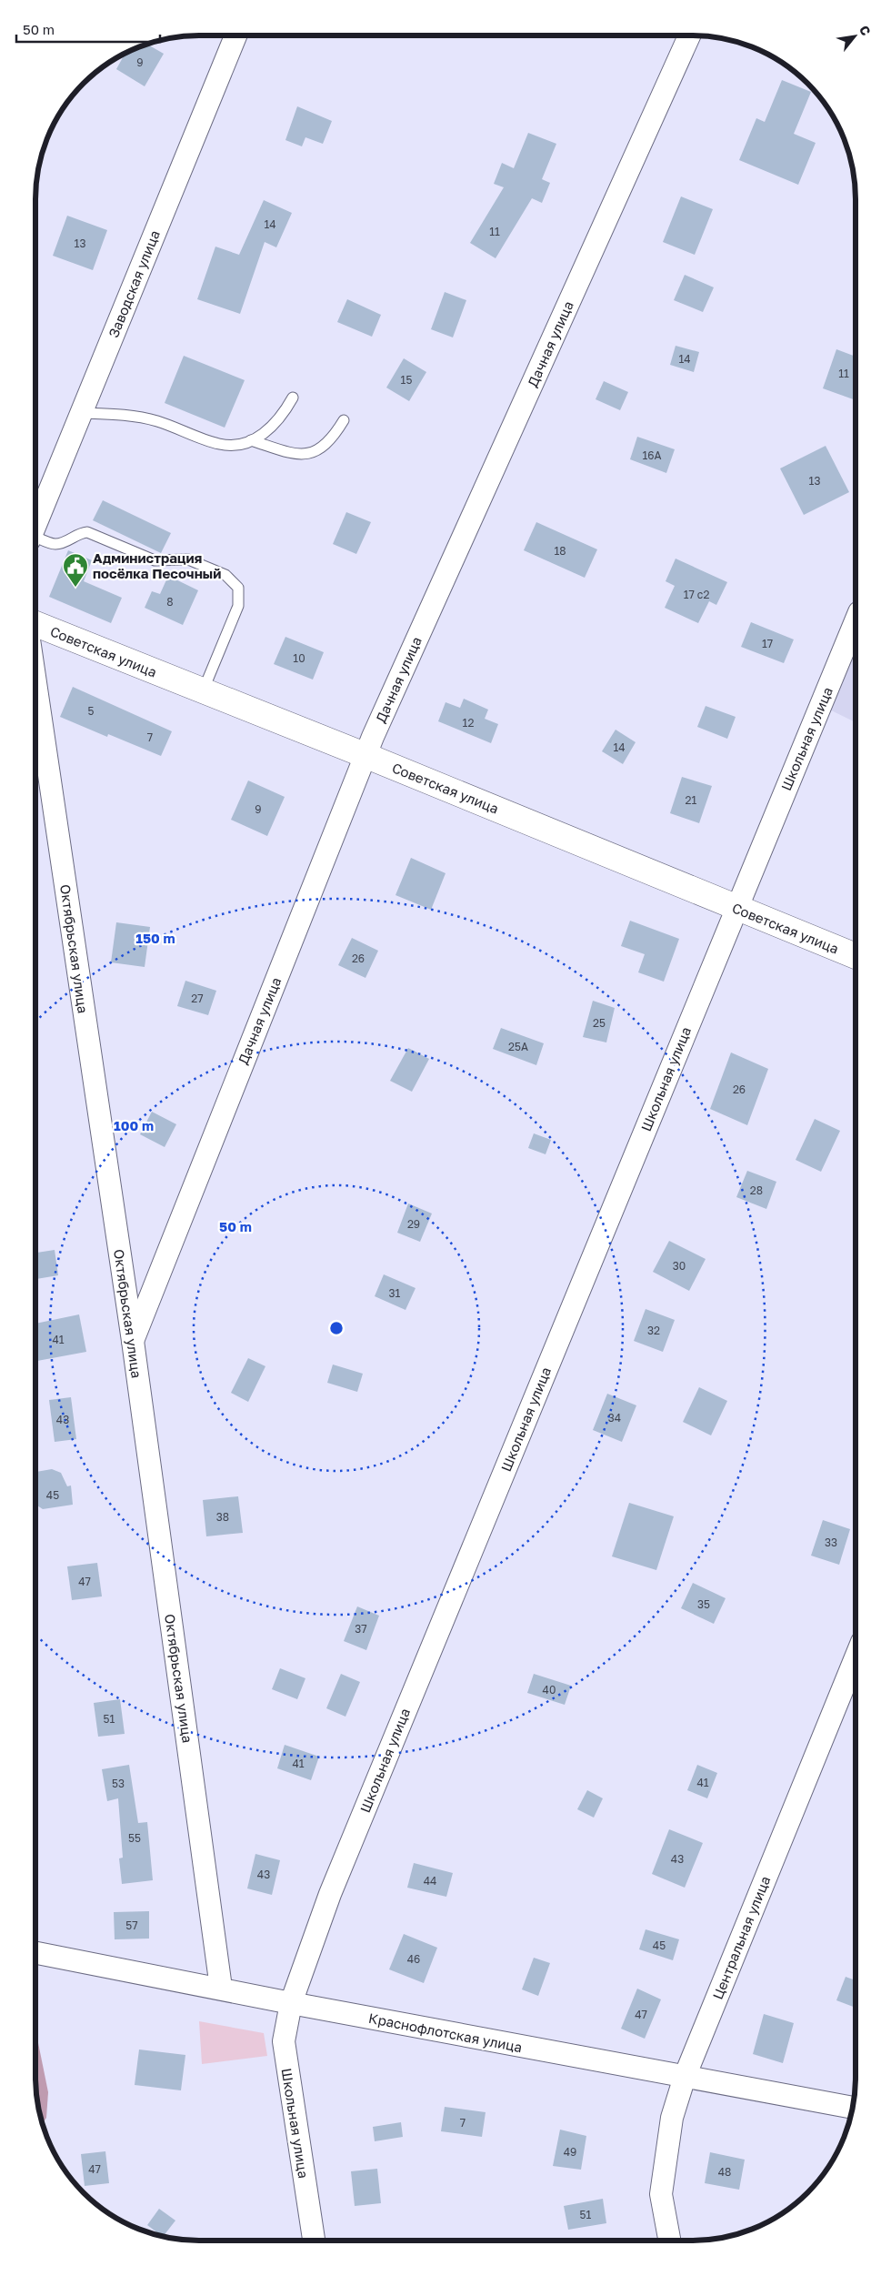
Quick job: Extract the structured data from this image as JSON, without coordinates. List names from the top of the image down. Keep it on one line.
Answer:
{"streets":{"main road":["Советская улица"],"street":["Заводская улица","Дачная улица","Школьная улица","Октябрьская улица","Центральная улица","Краснофлотская улица"]},"crossings":[["Дачная улица","Советская улица"],["Дачная улица","Октябрьская улица"],["Советская улица","Школьная улица"],["Школьная улица","Краснофлотская улица"],["Октябрьская улица","Краснофлотская улица"],["Центральная улица","Краснофлотская улица"]],"places":{"public building":["Администрация посёлка Песочный"]},"house_numbers":["9","14","11","13","14","11","15","16А","13","18","17 с2","8","17","10","5","12","7","14","21","9","26","27","25","25А","26","28","29","30","31","32","41","34","43","45","38","33","47","35","37","40","51","41","41","53","55","43","43","44","57","45","46","47","7","49","47","48","51"],"scale_bar":"50 m","north":"top right","rings":["150 m","100 m","50 m"]}
